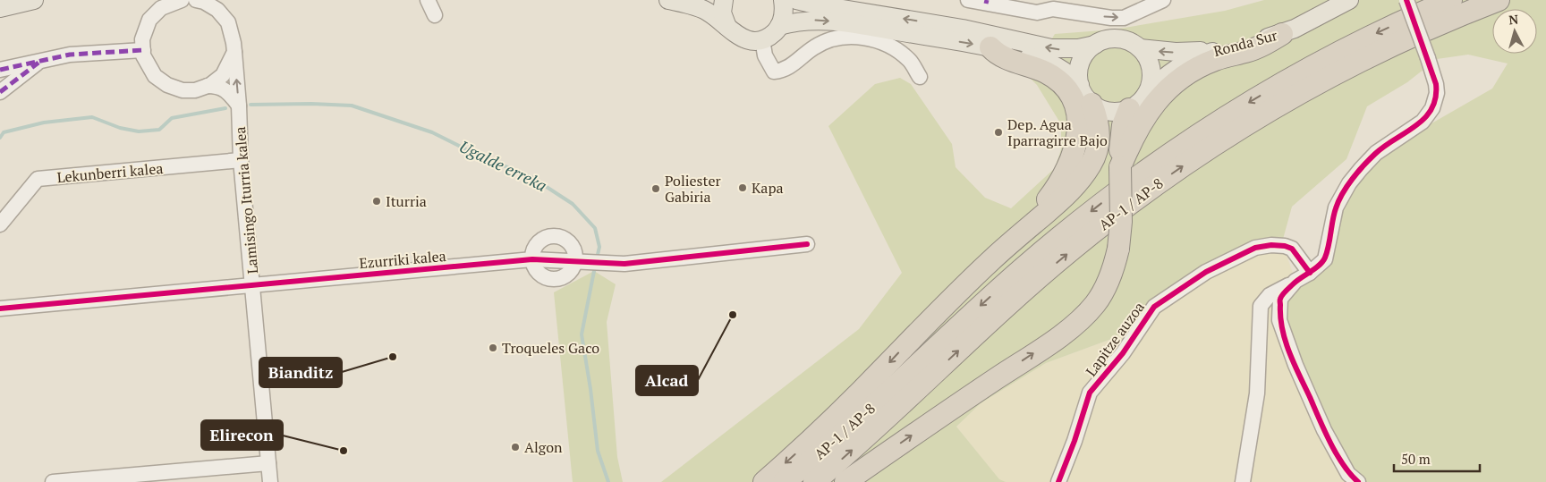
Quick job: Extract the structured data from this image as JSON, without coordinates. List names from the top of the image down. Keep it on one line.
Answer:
{"streets":{"highway":["AP-1 / AP-8"],"main road":["Ronda Sur"],"street":["Lekunberri kalea","Lamisingo Iturria kalea","Ezurriki kalea","Lapitze auzoa"]},"crossings":[["Lekunberri kalea","Lamisingo Iturria kalea"],["Lamisingo Iturria kalea","Ezurriki kalea"]],"water":["Ugalde erreka"],"places":["Dep. Agua Iparragirre Bajo","Kapa","Poliester Gabiria","Iturria","Alcad","Troqueles Gaco","Bianditz","Algon","Elirecon"],"scale_bar":"50 m","north":"top"}
